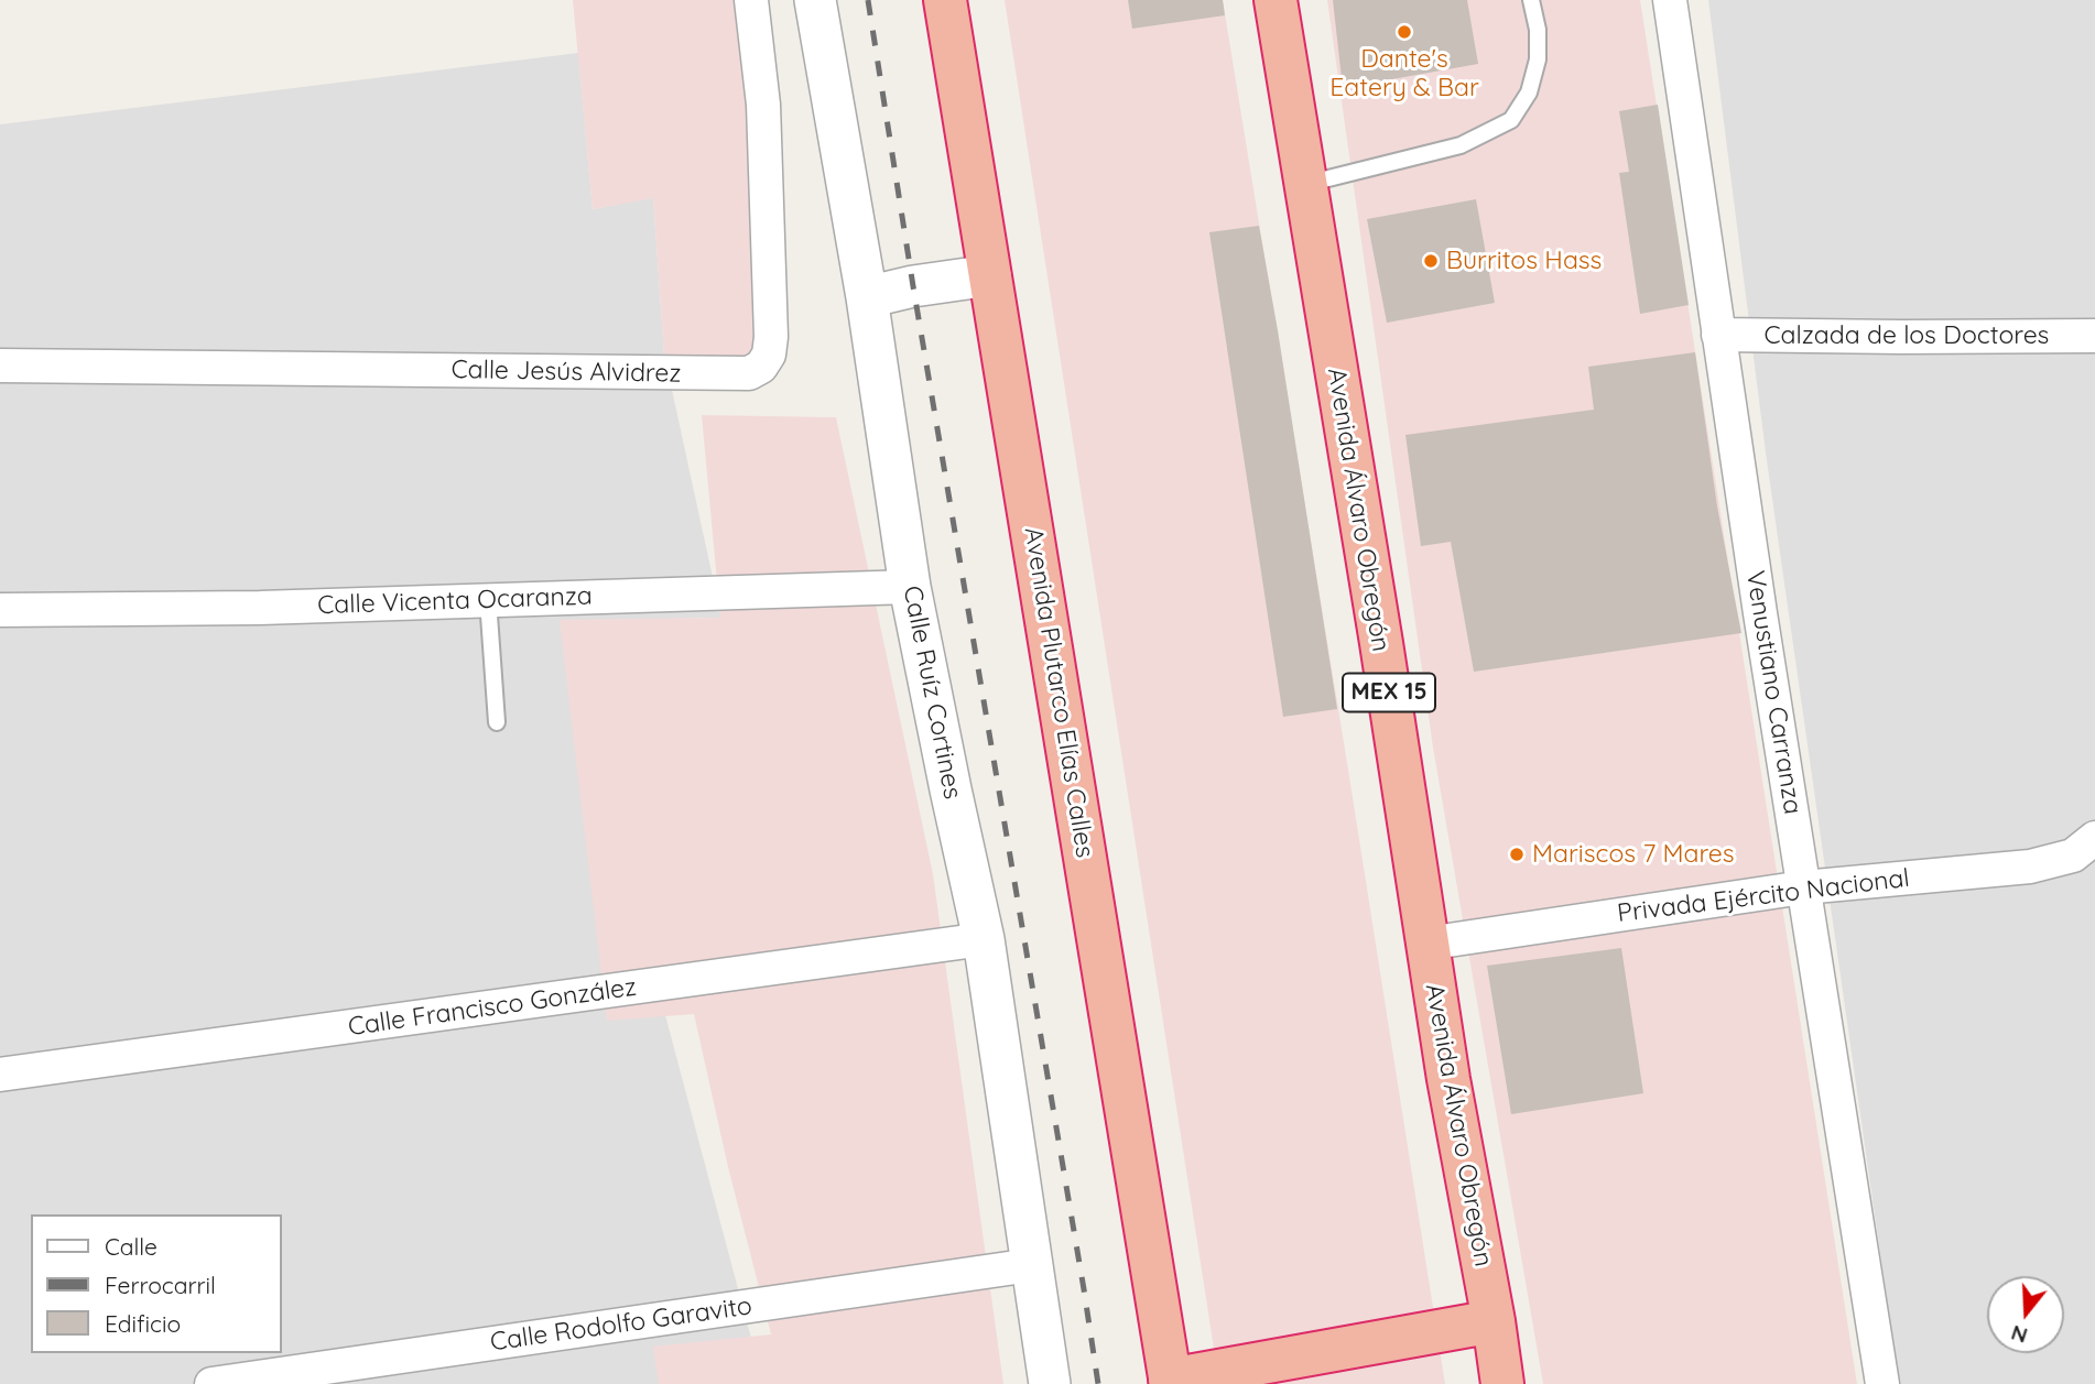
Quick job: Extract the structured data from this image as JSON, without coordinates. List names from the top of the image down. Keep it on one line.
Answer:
{"streets":{"highway":["Avenida Álvaro Obregón","Avenida Plutarco Elías Calles","MEX 15"],"street":["Calzada de los Doctores","Calle Jesús Alvidrez","Calle Vicenta Ocaranza","Calle Ruíz Cortines","Venustiano Carranza","Privada Ejército Nacional","Calle Francisco González","Calle Rodolfo Garavito"]},"crossings":[["Calzada de los Doctores","Venustiano Carranza"],["Avenida Álvaro Obregón","Privada Ejército Nacional"],["Calle Vicenta Ocaranza","Calle Ruíz Cortines"],["Calle Ruíz Cortines","Calle Francisco González"],["Calle Ruíz Cortines","Calle Rodolfo Garavito"],["Venustiano Carranza","Privada Ejército Nacional"]],"places":["Dante's Eatery & Bar","Burritos Hass","Mariscos 7 Mares"],"legend":["Calle","Ferrocarril","Edificio"],"north":"bottom"}
